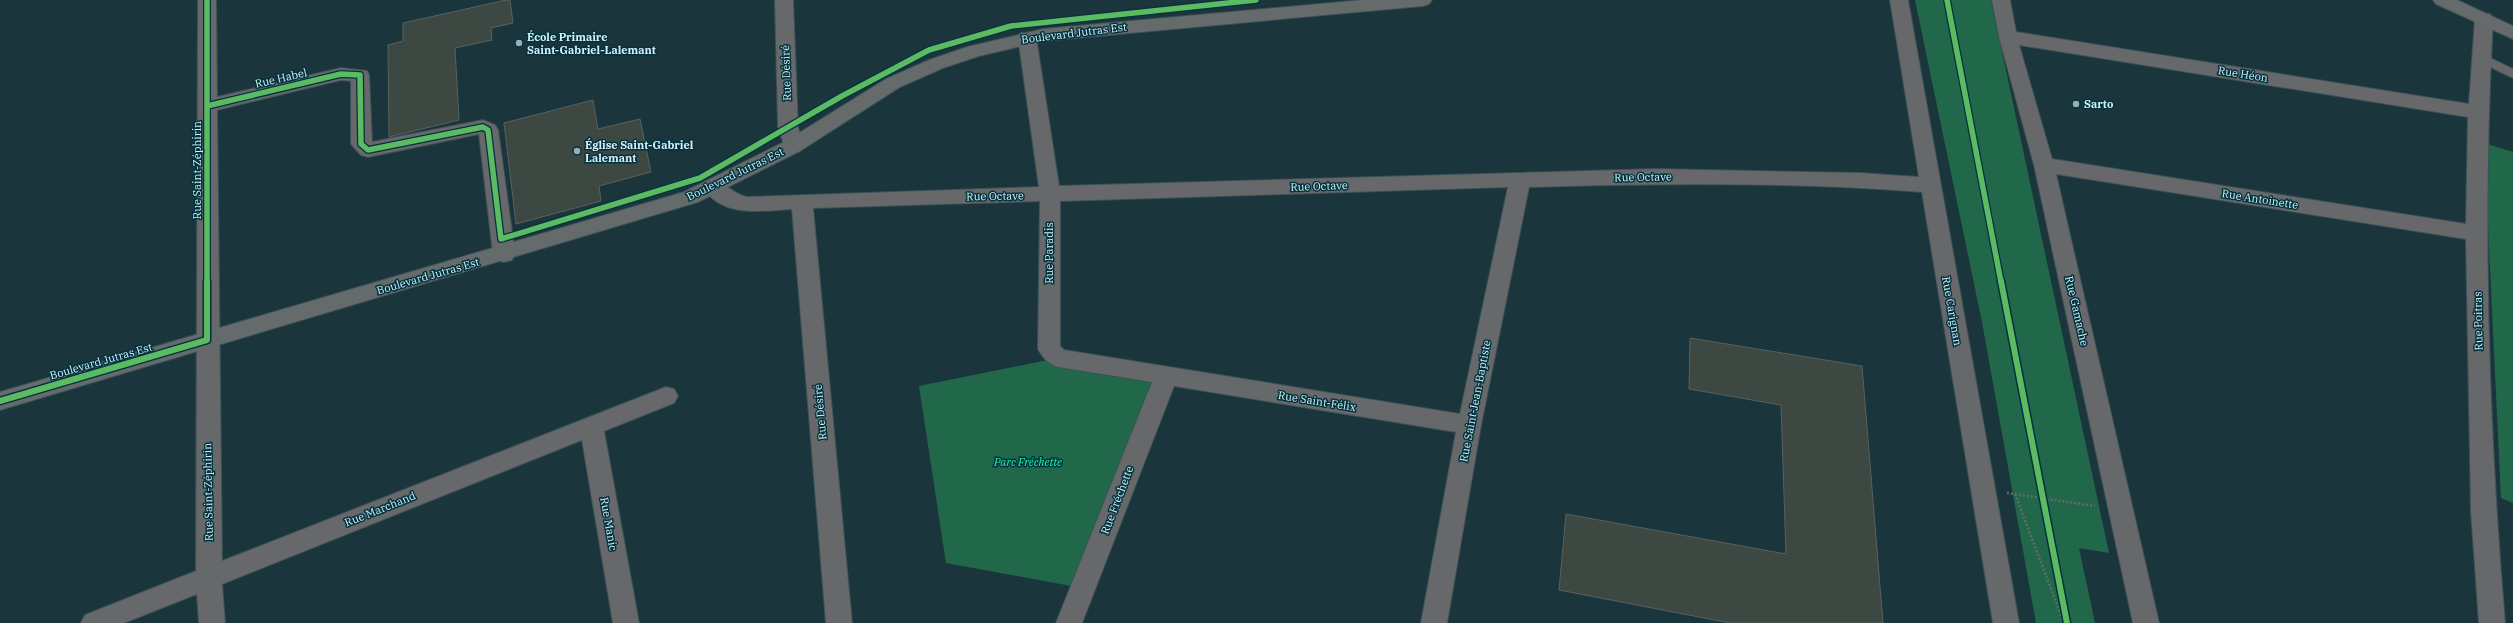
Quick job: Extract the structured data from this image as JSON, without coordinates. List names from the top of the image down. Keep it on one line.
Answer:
{"streets":{"main road":["Boulevard Jutras Est"],"street":["Rue Désiré","Rue Héon","Rue Habel","Rue Saint-Zéphirin","Rue Octave","Rue Antoinette","Rue Paradis","Rue Carignan","Rue Gamache","Rue Poitras","Rue Saint-Félix","Rue Saint-Jean-Baptiste","Rue Fréchette","Rue Marchand","Rue Manic"]},"crossings":[["Boulevard Jutras Est","Rue Désiré"],["Boulevard Jutras Est","Rue Habel"],["Boulevard Jutras Est","Rue Saint-Zéphirin"],["Boulevard Jutras Est","Rue Octave"],["Boulevard Jutras Est","Rue Paradis"],["Rue Désiré","Rue Octave"],["Rue Héon","Rue Gamache"],["Rue Héon","Rue Poitras"],["Rue Habel","Rue Saint-Zéphirin"],["Rue Saint-Zéphirin","Rue Marchand"],["Rue Octave","Rue Paradis"],["Rue Octave","Rue Carignan"],["Rue Octave","Rue Saint-Jean-Baptiste"],["Rue Antoinette","Rue Gamache"],["Rue Antoinette","Rue Poitras"],["Rue Paradis","Rue Saint-Félix"],["Rue Paradis","Rue Fréchette"],["Rue Saint-Félix","Rue Saint-Jean-Baptiste"],["Rue Saint-Félix","Rue Fréchette"],["Rue Marchand","Rue Manic"]],"parks":["Parc Fréchette"],"places":["École Primaire Saint-Gabriel-Lalemant","Sarto","Église Saint-Gabriel Lalemant"]}
